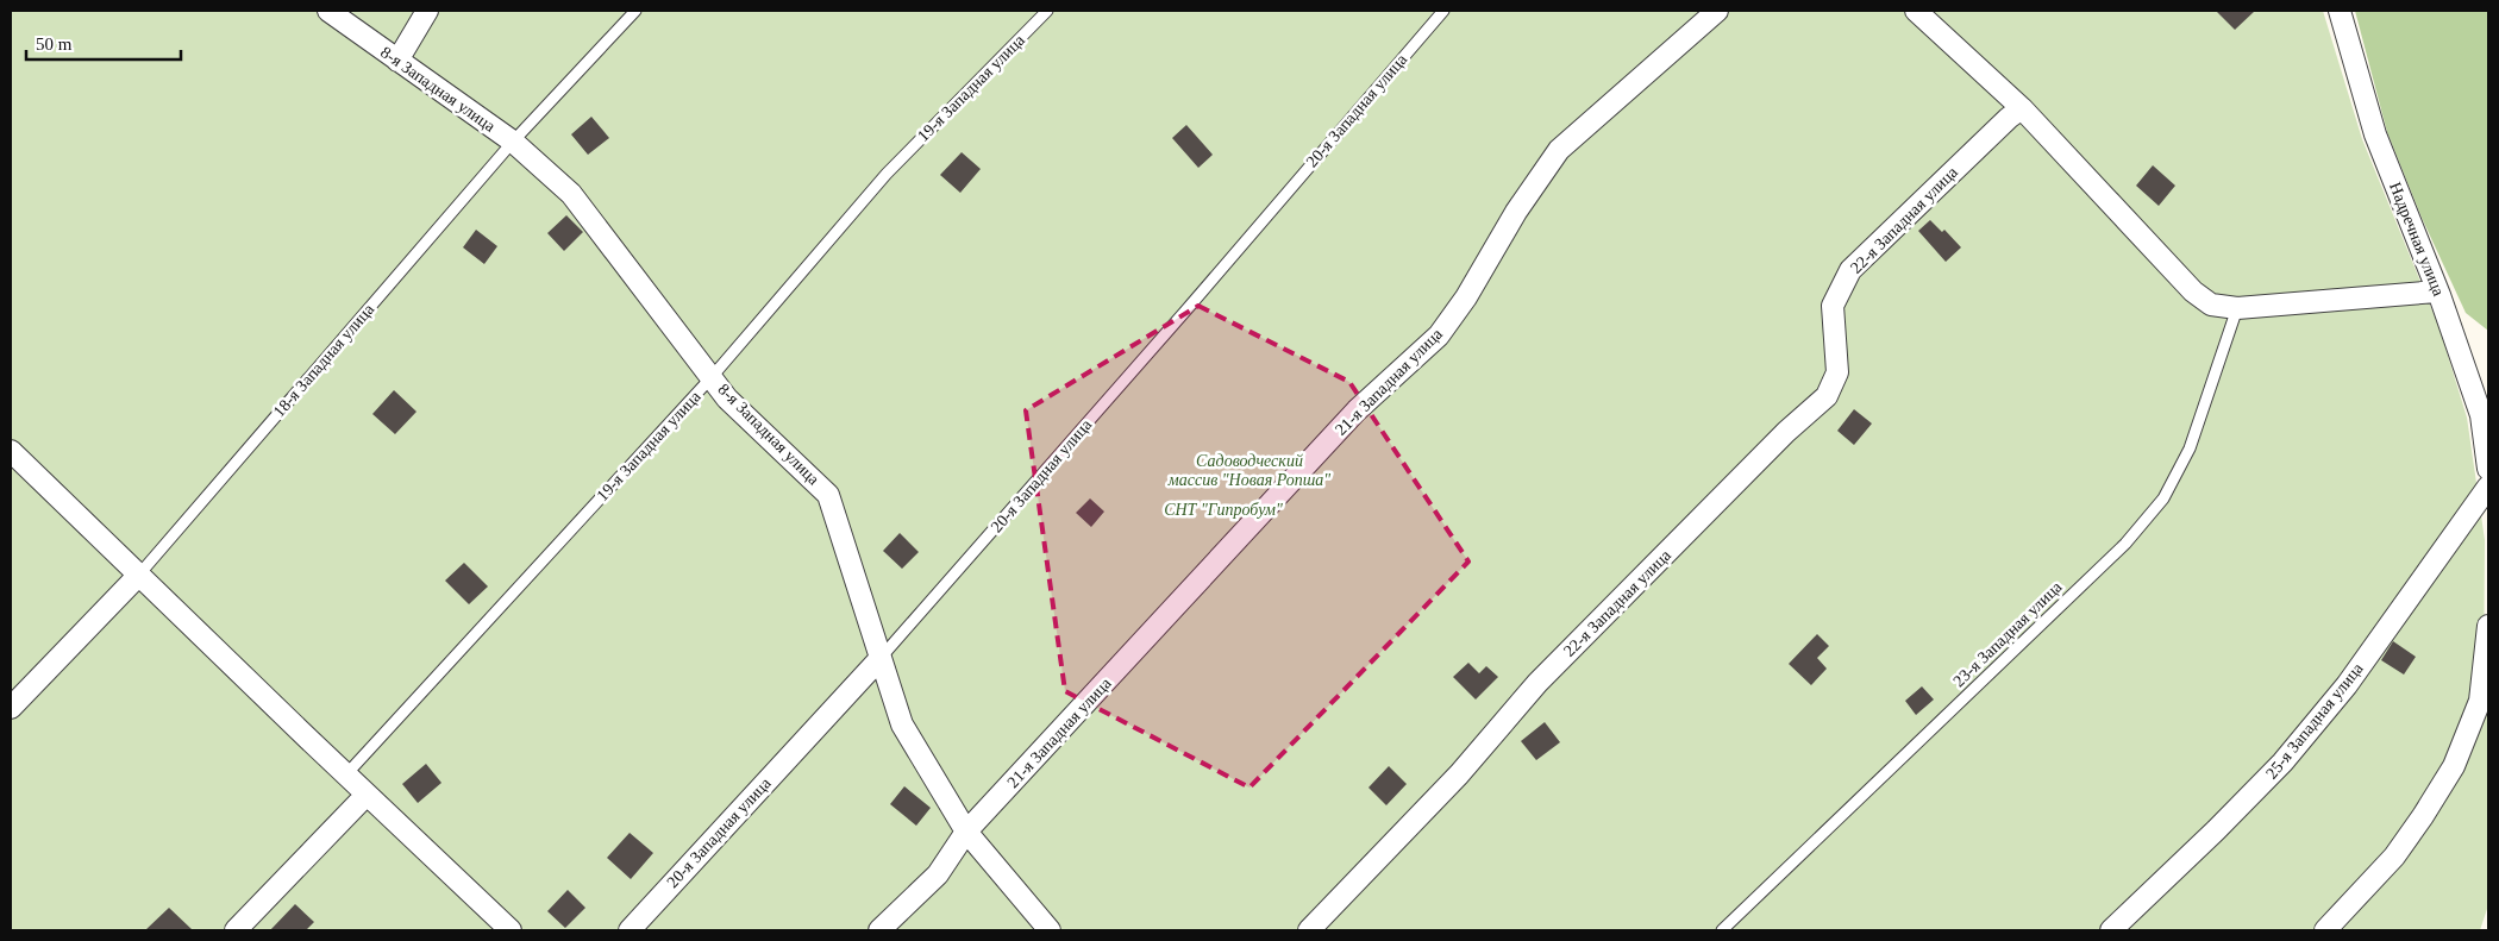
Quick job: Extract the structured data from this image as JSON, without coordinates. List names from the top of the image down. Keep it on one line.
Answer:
{"streets":{"street":["8-я Западная улица","20-я Западная улица","22-я Западная улица","Надречная улица","18-я Западная улица","21-я Западная улица","25-я Западная улица"],"lane":["19-я Западная улица","23-я Западная улица"]},"crossings":[["19-я Западная улица","8-я Западная улица"],["8-я Западная улица","20-я Западная улица"],["8-я Западная улица","18-я Западная улица"],["8-я Западная улица","21-я Западная улица"]],"parks":["Садоводческий массив \"Новая Ропша\"","СНТ \"Гипробум\""],"scale_bar":"50 m"}
